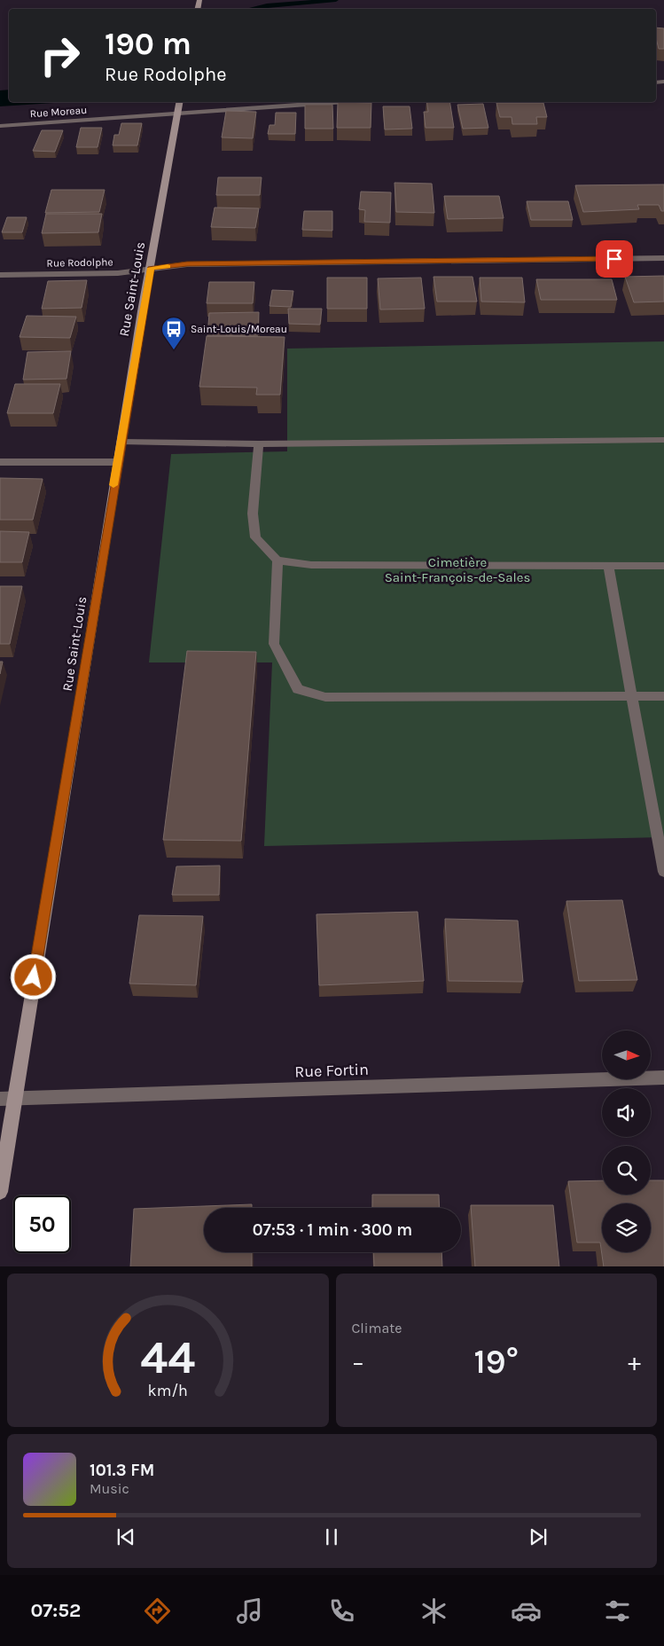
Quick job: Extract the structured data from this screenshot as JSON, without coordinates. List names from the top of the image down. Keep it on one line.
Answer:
{"streets":{"main road":["Rue Saint-Louis"],"street":["Rue Moreau","Rue Rodolphe","Rue Fortin"]},"crossings":[["Rue Moreau","Rue Saint-Louis"],["Rue Rodolphe","Rue Saint-Louis"],["Rue Saint-Louis","Rue Fortin"]],"parks":["Cimetière Saint-François-de-Sales"],"places":{"bus stop":["Saint-Louis/Moreau"]},"north":"right","page":{"turn":["190 m","Rue Rodolphe"],"limit":"50","trip":"07:53 · 1 min · 300 m","tile":"Climate","heat":["−","19°","+"],"song":["101.3 FM","Music"],"tabs":"07:52","gauge":["44","km/h"]}}
